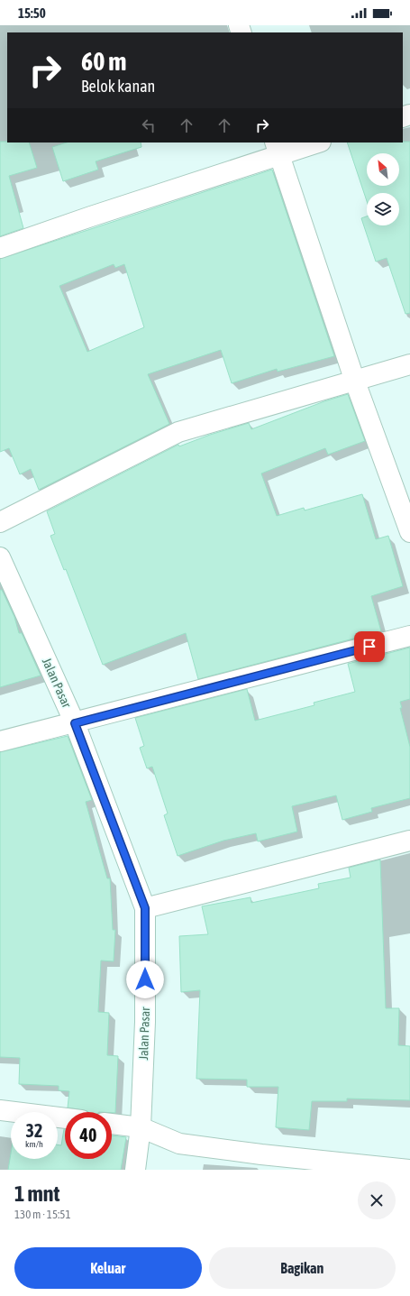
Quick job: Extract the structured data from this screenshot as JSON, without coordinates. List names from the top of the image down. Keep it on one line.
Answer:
{"streets":{"street":["Jalan Pasar"]},"north":"top left","page":{"status":"15:50","turn":["60 m","Belok kanan"],"speed":"32 km/h","limit":"40","heading":["1 mnt","130 m · 15:51"],"buttons":["Keluar","Bagikan"]}}
